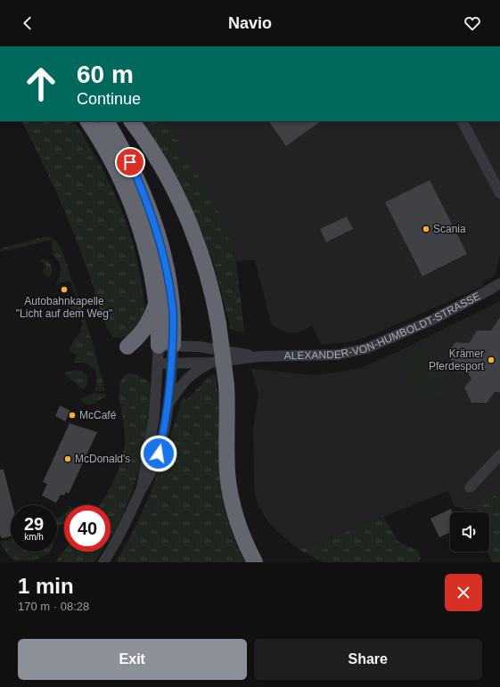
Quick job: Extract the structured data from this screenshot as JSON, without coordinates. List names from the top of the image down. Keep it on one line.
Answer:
{"streets":{"street":["ALEXANDER-VON-HUMBOLDT-STRASSE"]},"places":["Scania","Autobahnkapelle \"Licht auf dem Weg\"","Krämer Pferdesport","McCafé","McDonald's"],"page":{"header":"Navio","turn":["60 m","Continue"],"speed":"29 km/h","limit":"40","heading":["1 min","170 m · 08:28"],"buttons":["Exit","Share"]}}
